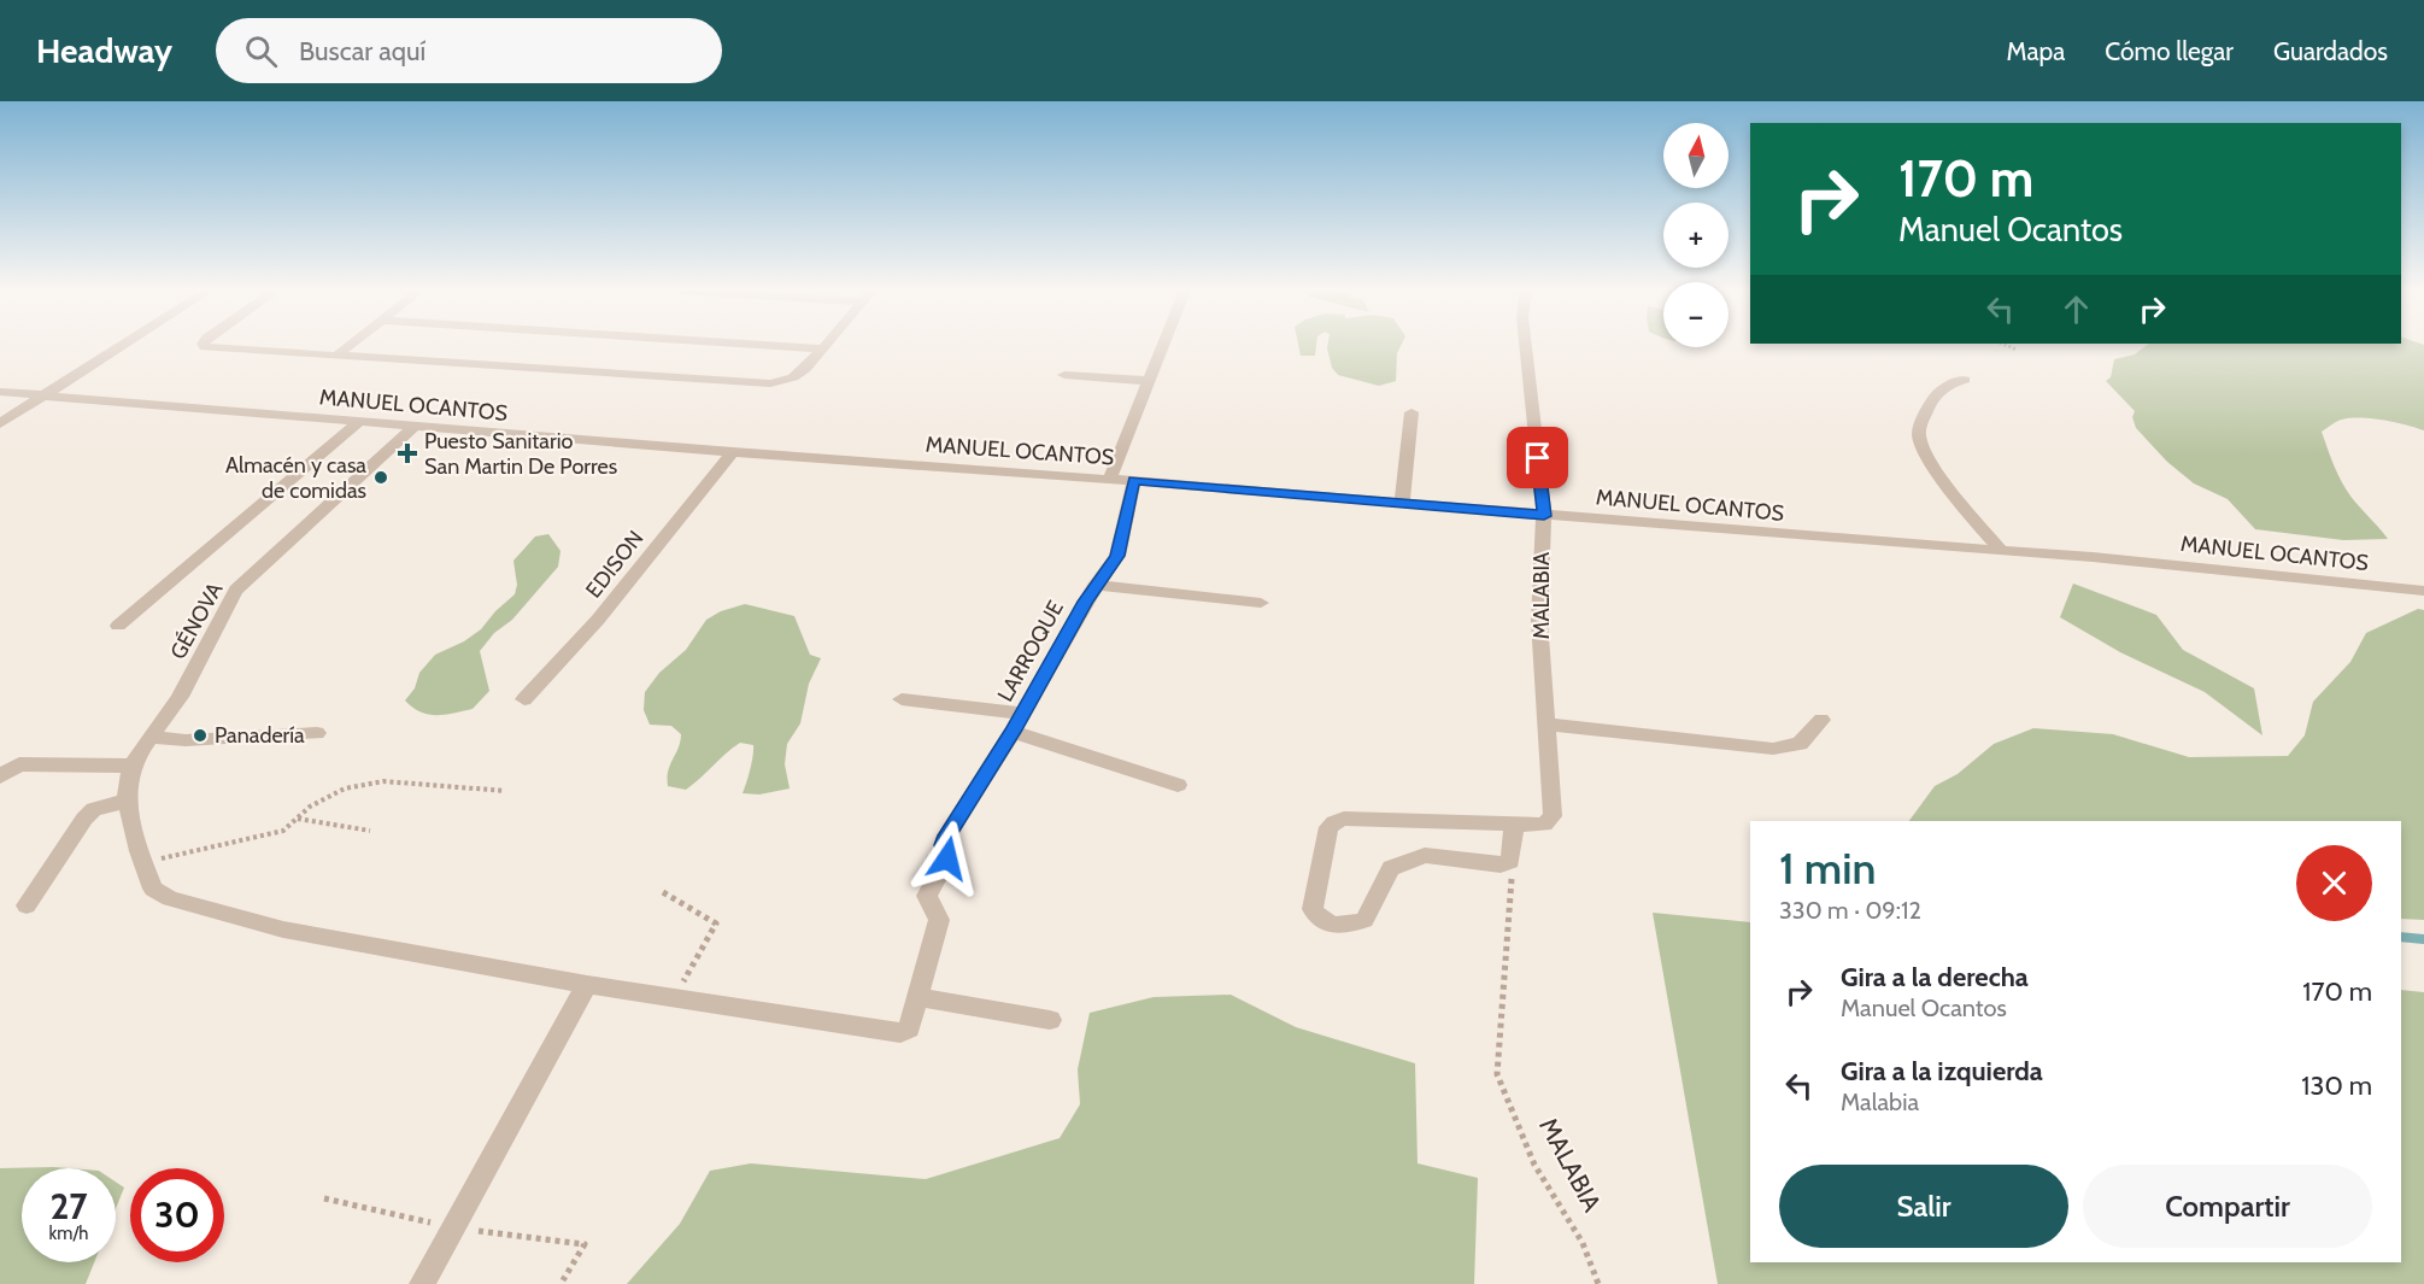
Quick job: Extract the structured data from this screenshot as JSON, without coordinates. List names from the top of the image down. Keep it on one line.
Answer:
{"streets":{"street":["MANUEL OCANTOS","EDISON","MALABIA","GÉNOVA","LARROQUE"]},"crossings":[["MANUEL OCANTOS","EDISON"],["MANUEL OCANTOS","MALABIA"],["MANUEL OCANTOS","GÉNOVA"],["MANUEL OCANTOS","LARROQUE"]],"places":{"health":["Puesto Sanitario San Martin De Porres"],"other":["Almacén y casa de comidas","Panadería"]},"north":"top","page":{"header":"Headway","search":"Buscar aquí","nav":["Mapa","Cómo llegar","Guardados"],"map_buttons":["+","−"],"turn":["170 m","Manuel Ocantos"],"heading":["1 min","330 m · 09:12"],"list":[{"name":"Gira a la derecha","note":"Manuel Ocantos","value":"170 m"},{"name":"Gira a la izquierda","note":"Malabia","value":"130 m"}],"buttons":["Salir","Compartir"],"speed":"27 km/h","limit":"30"}}
